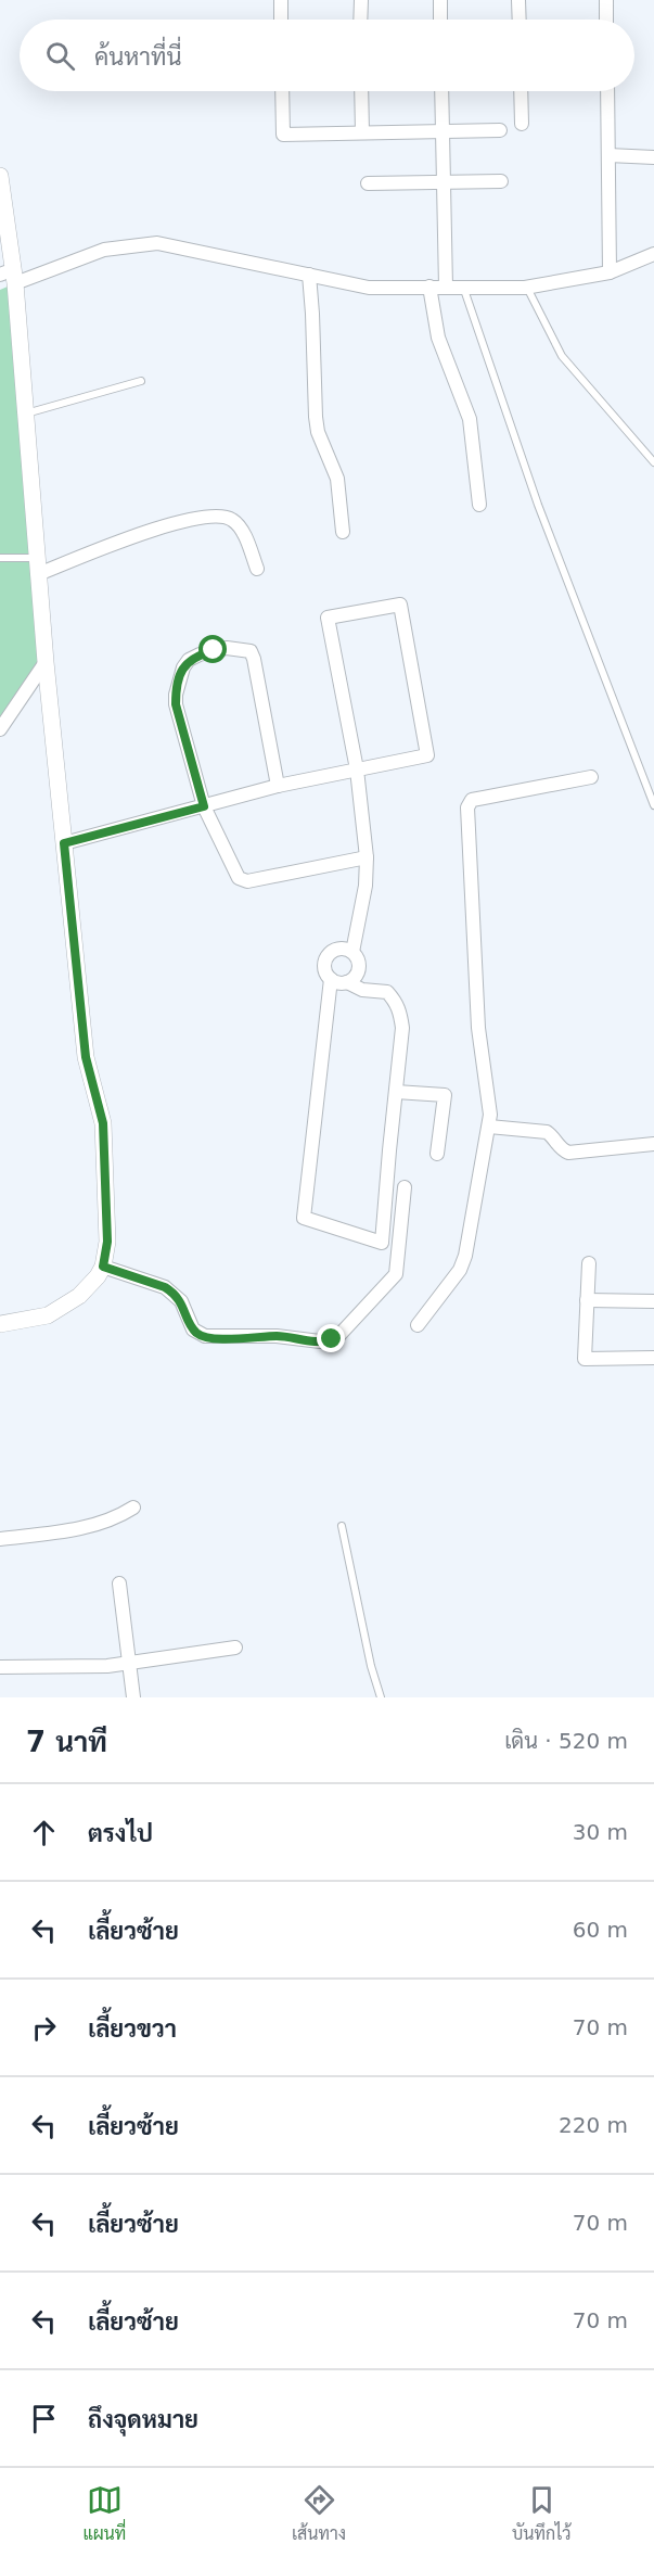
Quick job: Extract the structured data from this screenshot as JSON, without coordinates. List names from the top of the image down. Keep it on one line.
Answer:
{"page":{"search":"ค้นหาที่นี่","heading":["7 นาที","เดิน · 520 m"],"list":[["ตรงไป","30 m"],["เลี้ยวซ้าย","60 m"],["เลี้ยวขวา","70 m"],["เลี้ยวซ้าย","220 m"],["เลี้ยวซ้าย","70 m"],["เลี้ยวซ้าย","70 m"],"ถึงจุดหมาย"],"nav":["แผนที่","เส้นทาง","บันทึกไว้"]}}
